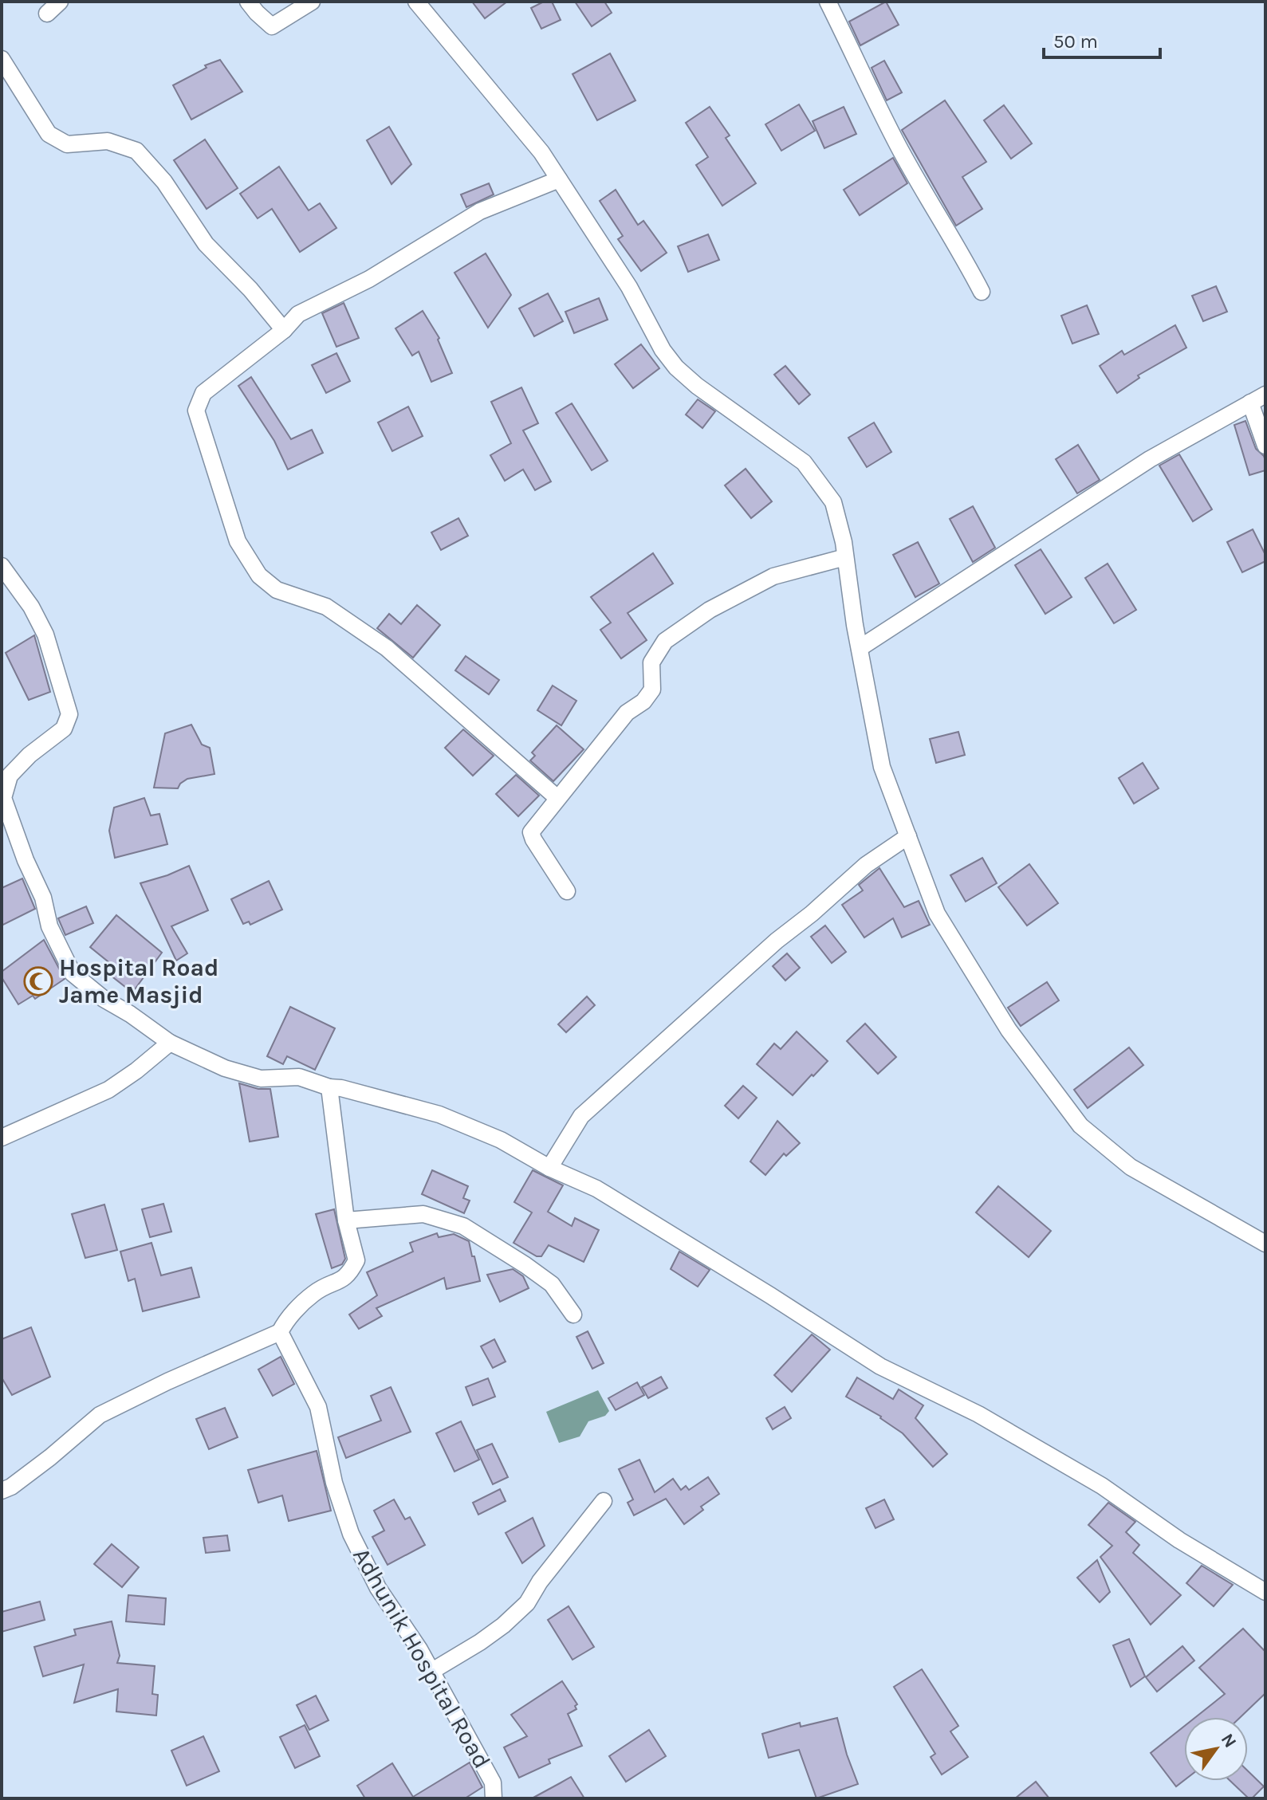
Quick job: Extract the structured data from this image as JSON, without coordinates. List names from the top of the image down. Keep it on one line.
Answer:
{"streets":{"street":["Adhunik Hospital Road"]},"places":{"mosque":["Hospital Road Jame Masjid"]},"scale_bar":"50 m","north":"top right"}
